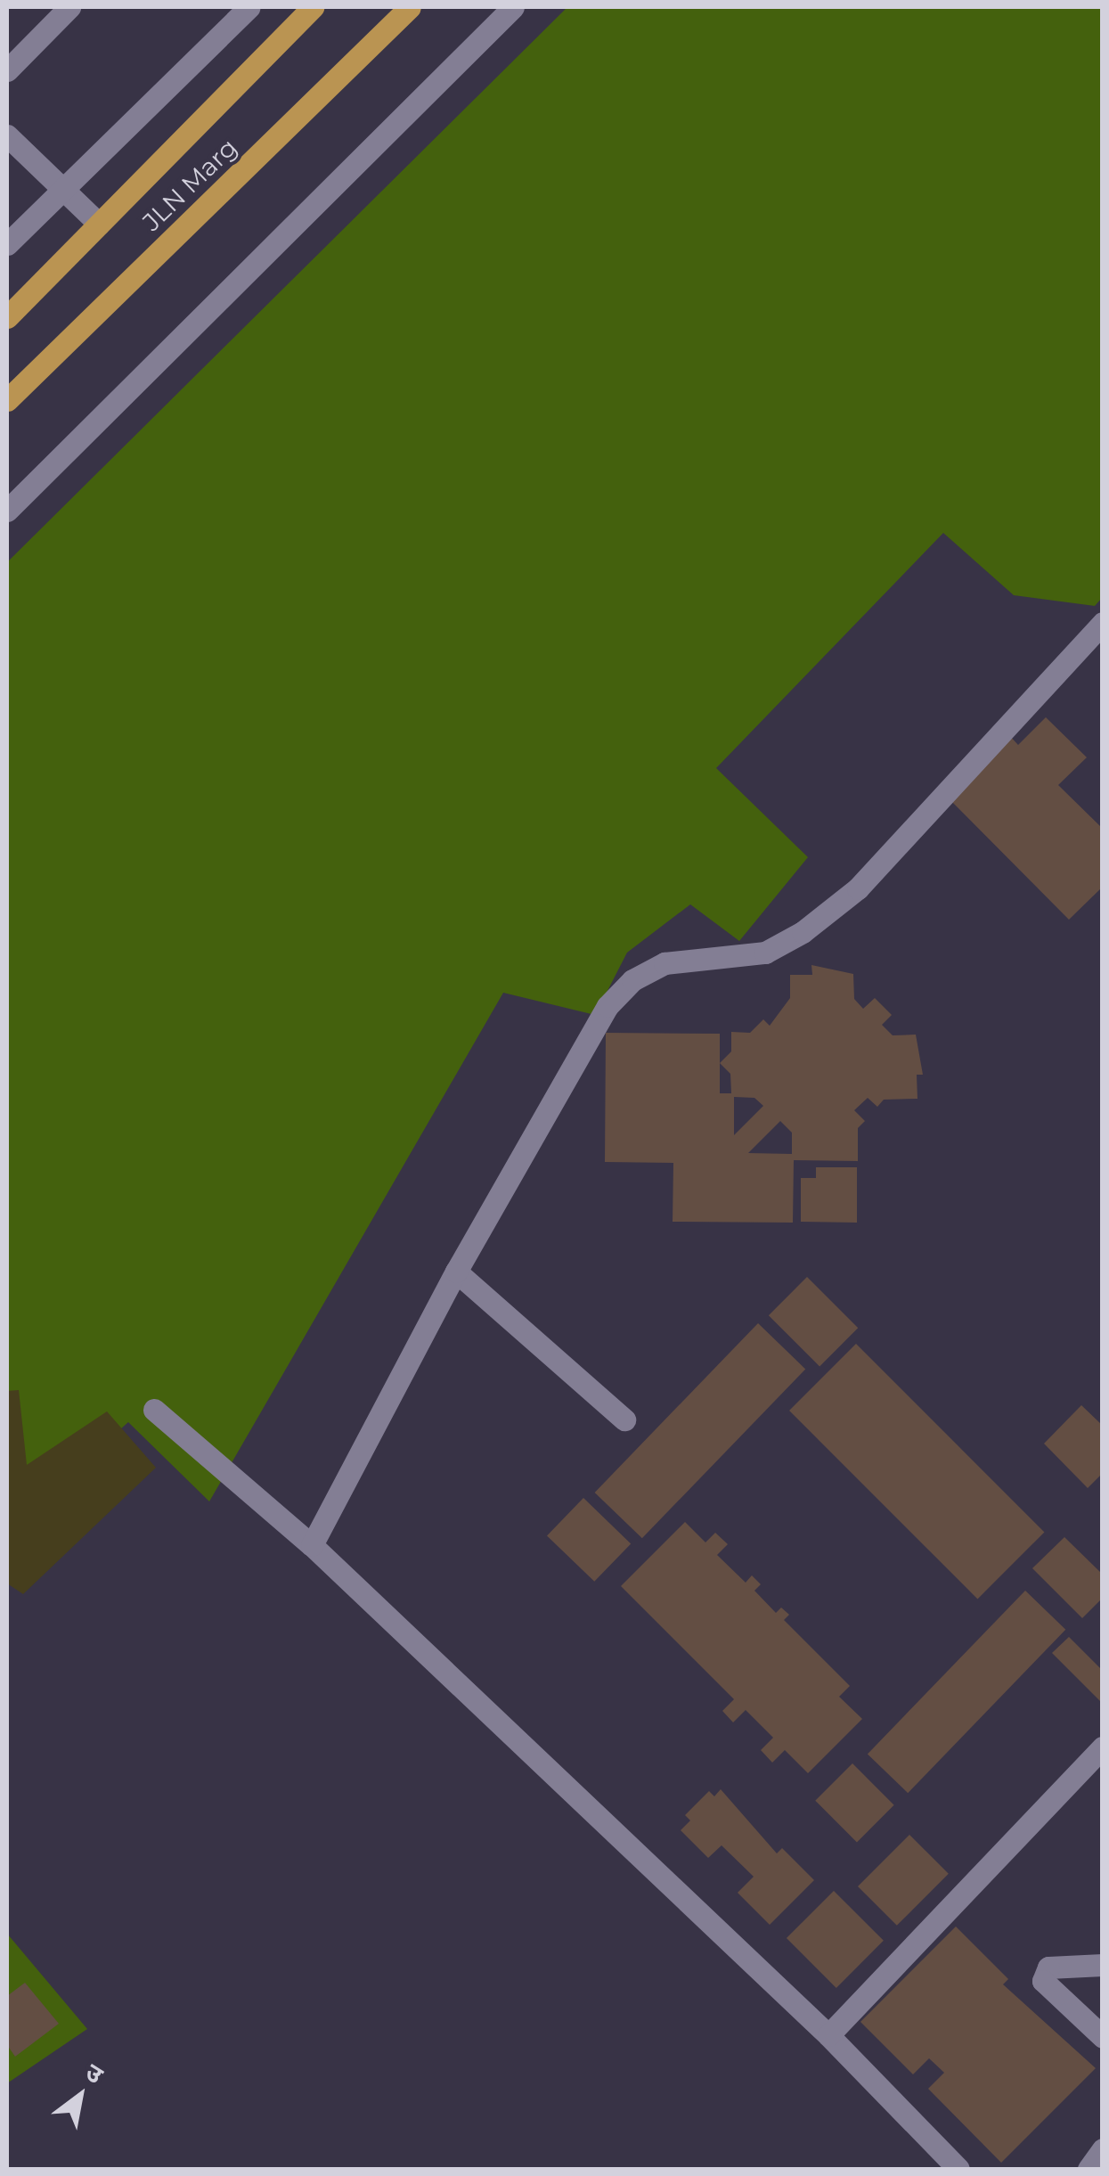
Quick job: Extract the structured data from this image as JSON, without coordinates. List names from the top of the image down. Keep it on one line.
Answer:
{"streets":{"main road":["JLN Marg"]},"north":"top right"}
